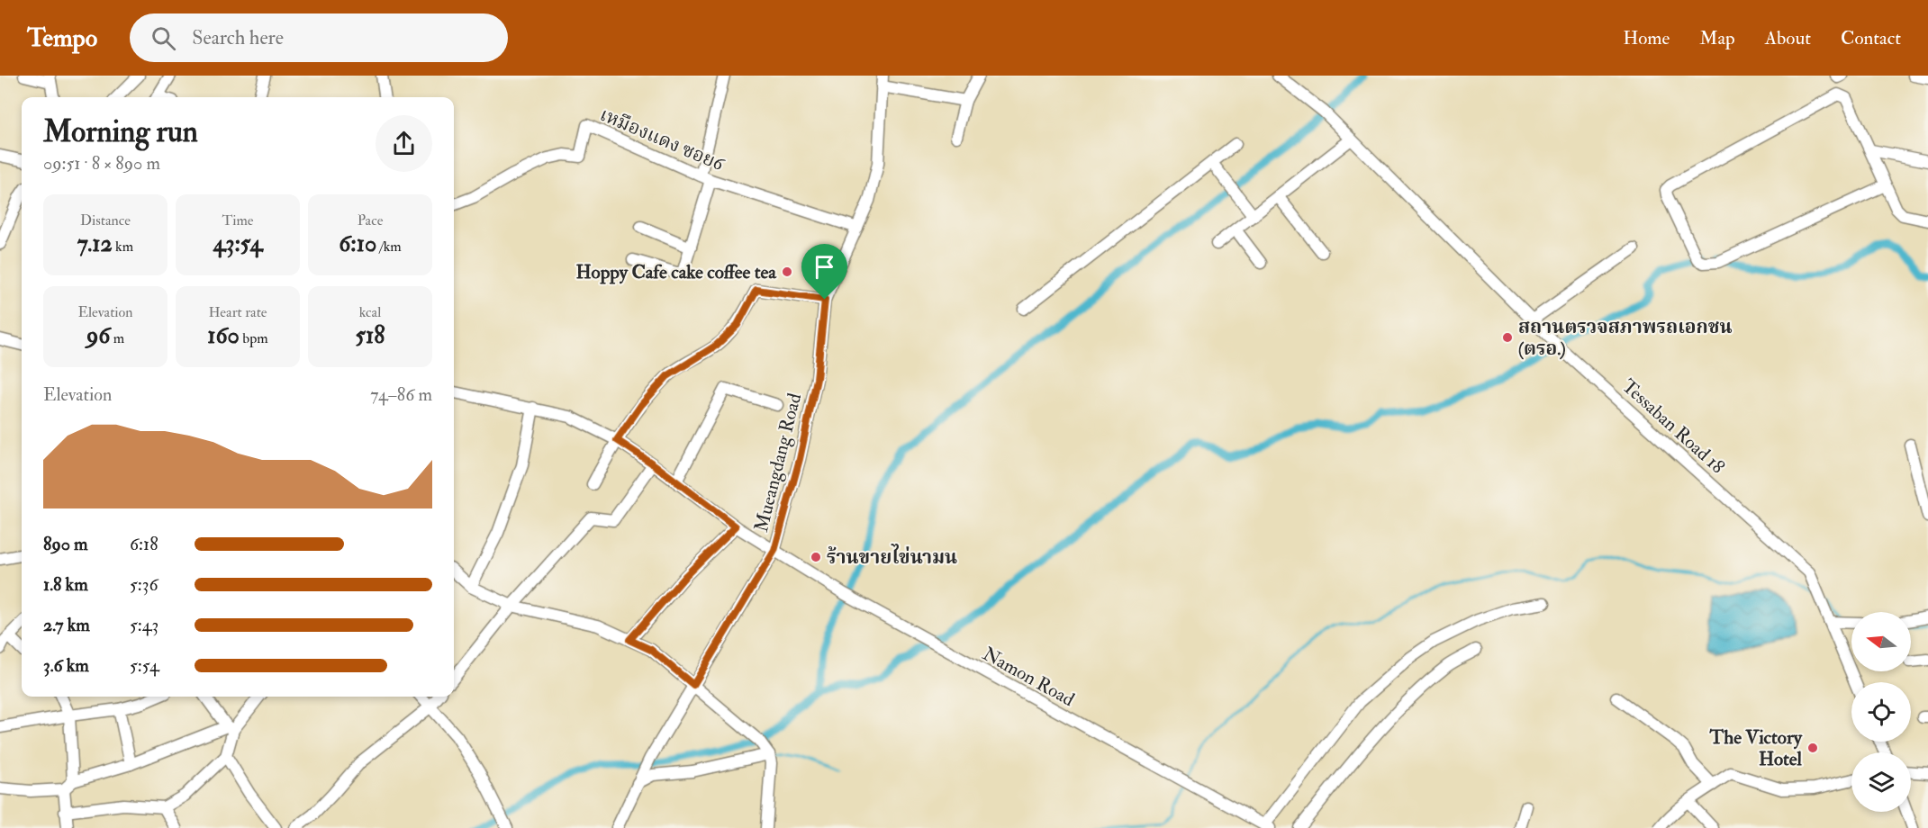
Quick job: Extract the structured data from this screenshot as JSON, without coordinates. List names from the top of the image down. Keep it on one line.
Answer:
{"streets":{"street":["เหมืองแดง ซอย6","Tessaban Road 18","Mueangdang Road","Namon Road"]},"crossings":[["เหมืองแดง ซอย6","Mueangdang Road"],["Mueangdang Road","Namon Road"]],"places":["Hoppy Cafe cake coffee tea","สถานตรวจสภาพรถเอกชน (ตรอ.)","ร้านขายไข่นามน","The Victory Hotel"],"north":"left","page":{"header":"Tempo","search":"Search here","nav":["Home","Map","About","Contact"],"heading":["Morning run","09:51 · 8 × 890 m"],"stats":[["Distance","7.12 km"],["Time","43:54"],["Pace","6:10 /km"],["Elevation","96 m"],["Heart rate","160 bpm"],["kcal","518"]],"chart":["Elevation","74–86 m"],"list":[{"name":"890 m","note":"6:18"},{"name":"1.8 km","note":"5:36"},{"name":"2.7 km","note":"5:43"},{"name":"3.6 km","note":"5:54"}]}}
